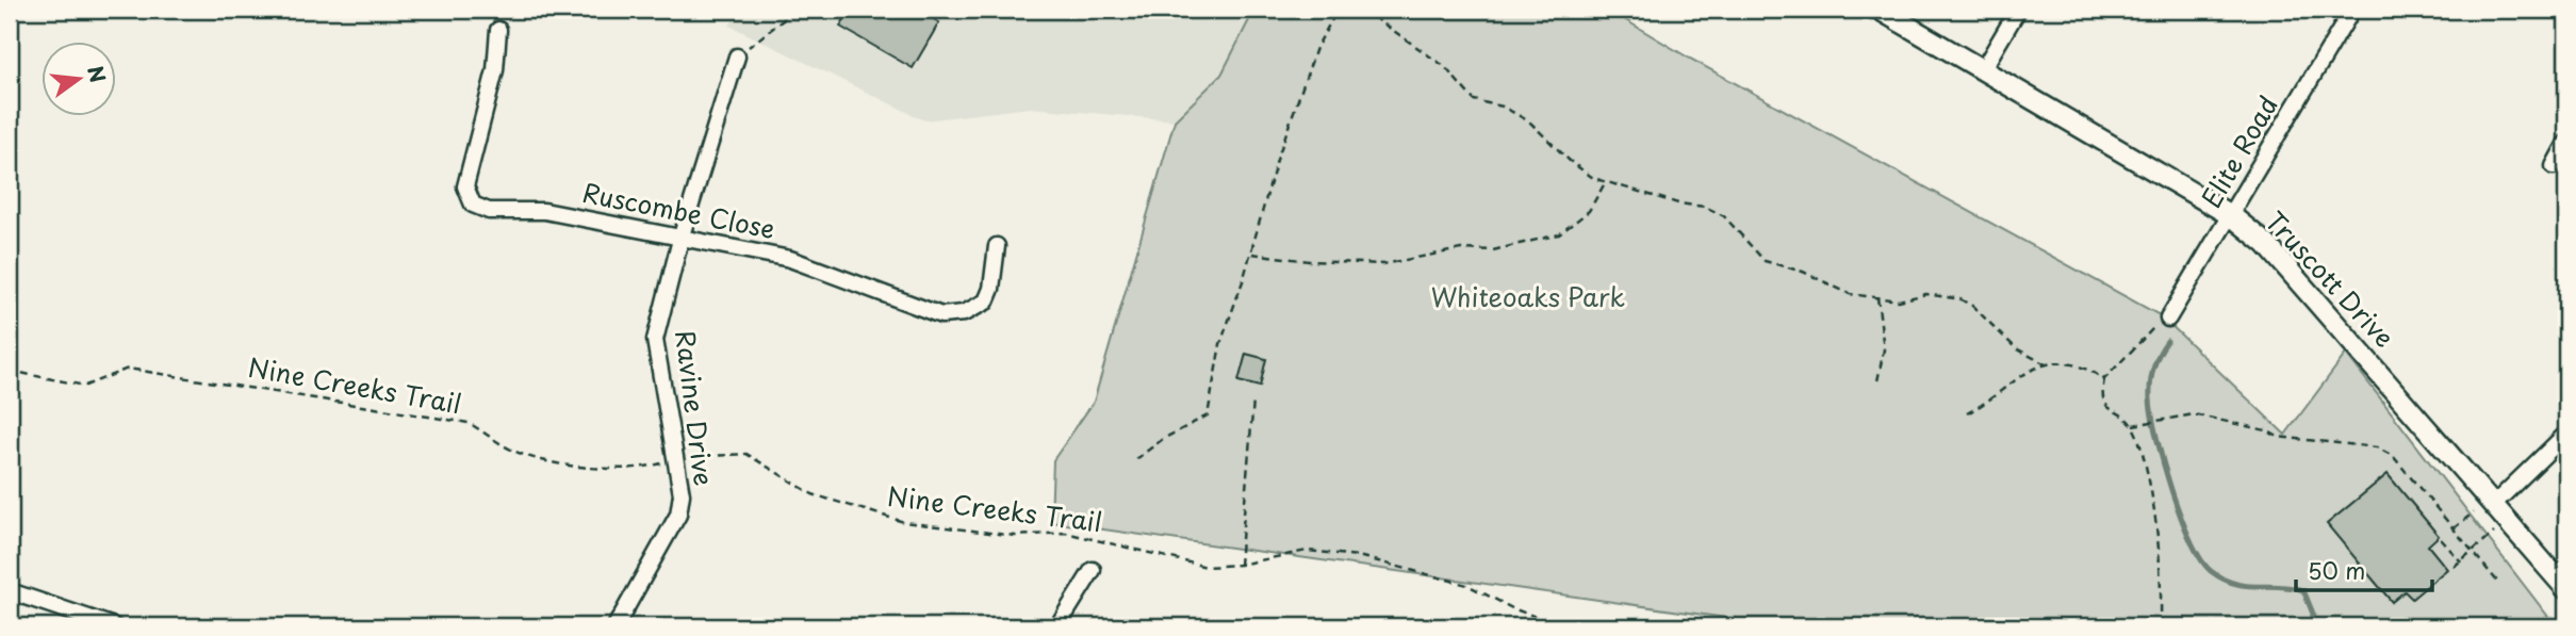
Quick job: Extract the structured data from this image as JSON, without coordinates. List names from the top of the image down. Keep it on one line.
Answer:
{"streets":{"street":["Elite Road","Ruscombe Close","Truscott Drive","Ravine Drive"],"path":["Nine Creeks Trail"]},"crossings":[["Elite Road","Truscott Drive"],["Ruscombe Close","Ravine Drive"],["Nine Creeks Trail","Ravine Drive"]],"parks":["Whiteoaks Park"],"scale_bar":"50 m","north":"right"}
